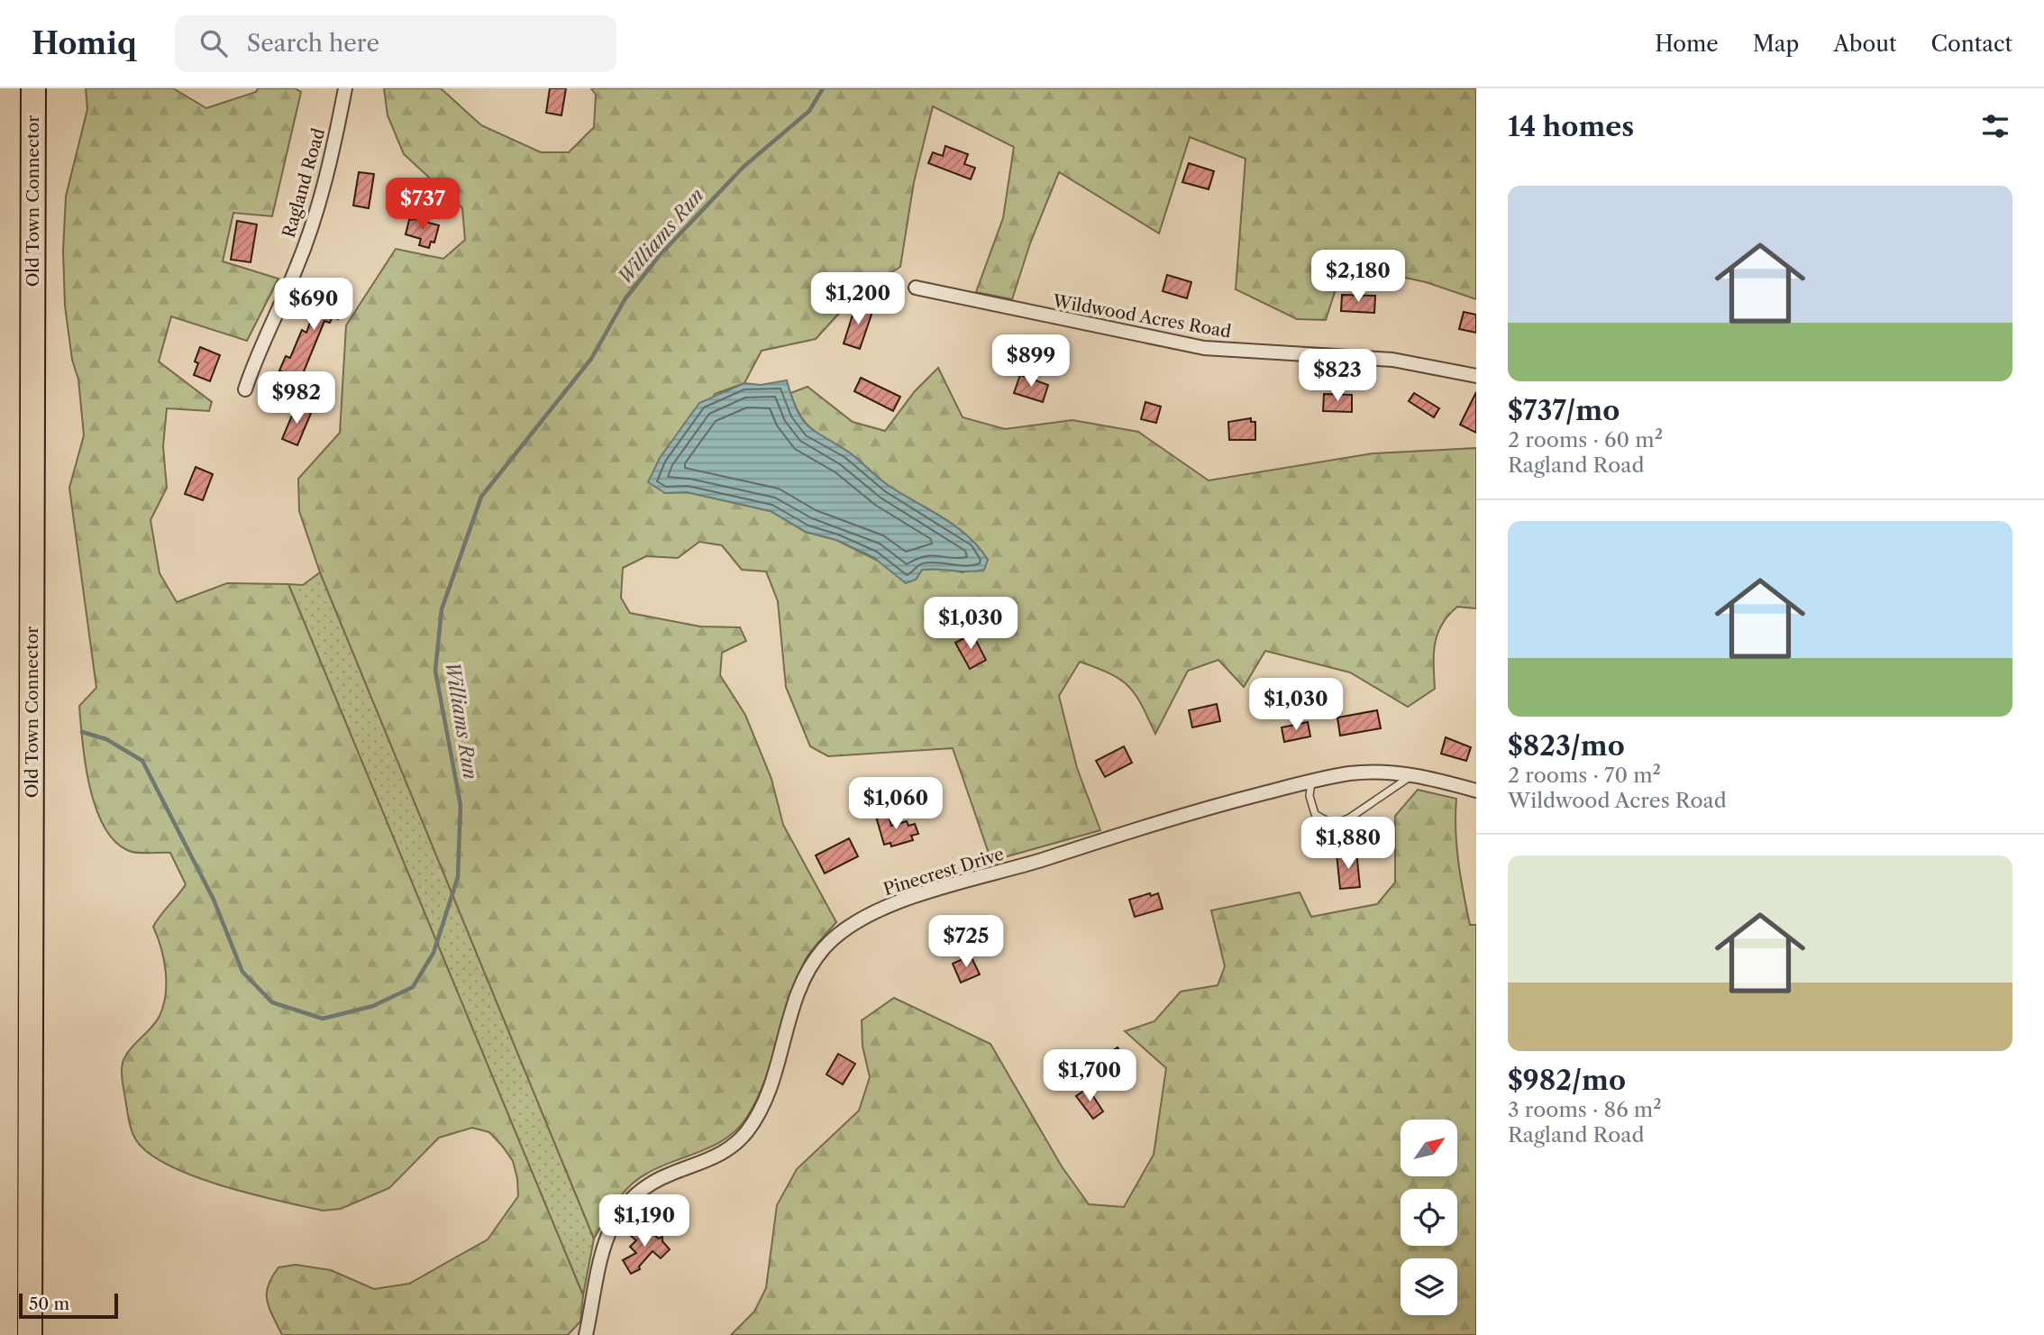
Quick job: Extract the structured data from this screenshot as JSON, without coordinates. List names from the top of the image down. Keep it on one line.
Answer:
{"streets":{"highway":["Old Town Connector"],"street":["Ragland Road","Wildwood Acres Road","Pinecrest Drive"]},"water":["Williams Run"],"scale_bar":"50 m","north":"top right","page":{"header":"Homiq","search":"Search here","nav":["Home","Map","About","Contact"],"heading":"14 homes","list":[{"name":"$737/mo","note":"2 rooms · 60 m² · Ragland Road"},{"name":"$823/mo","note":"2 rooms · 70 m² · Wildwood Acres Road"},{"name":"$982/mo","note":"3 rooms · 86 m² · Ragland Road"}],"price":["$737","$2,180","$1,200","$690","$899","$823","$982","$1,030","$1,030","$1,060","$1,880","$725","$1,700","$1,190"],"scale":"50 m"}}
